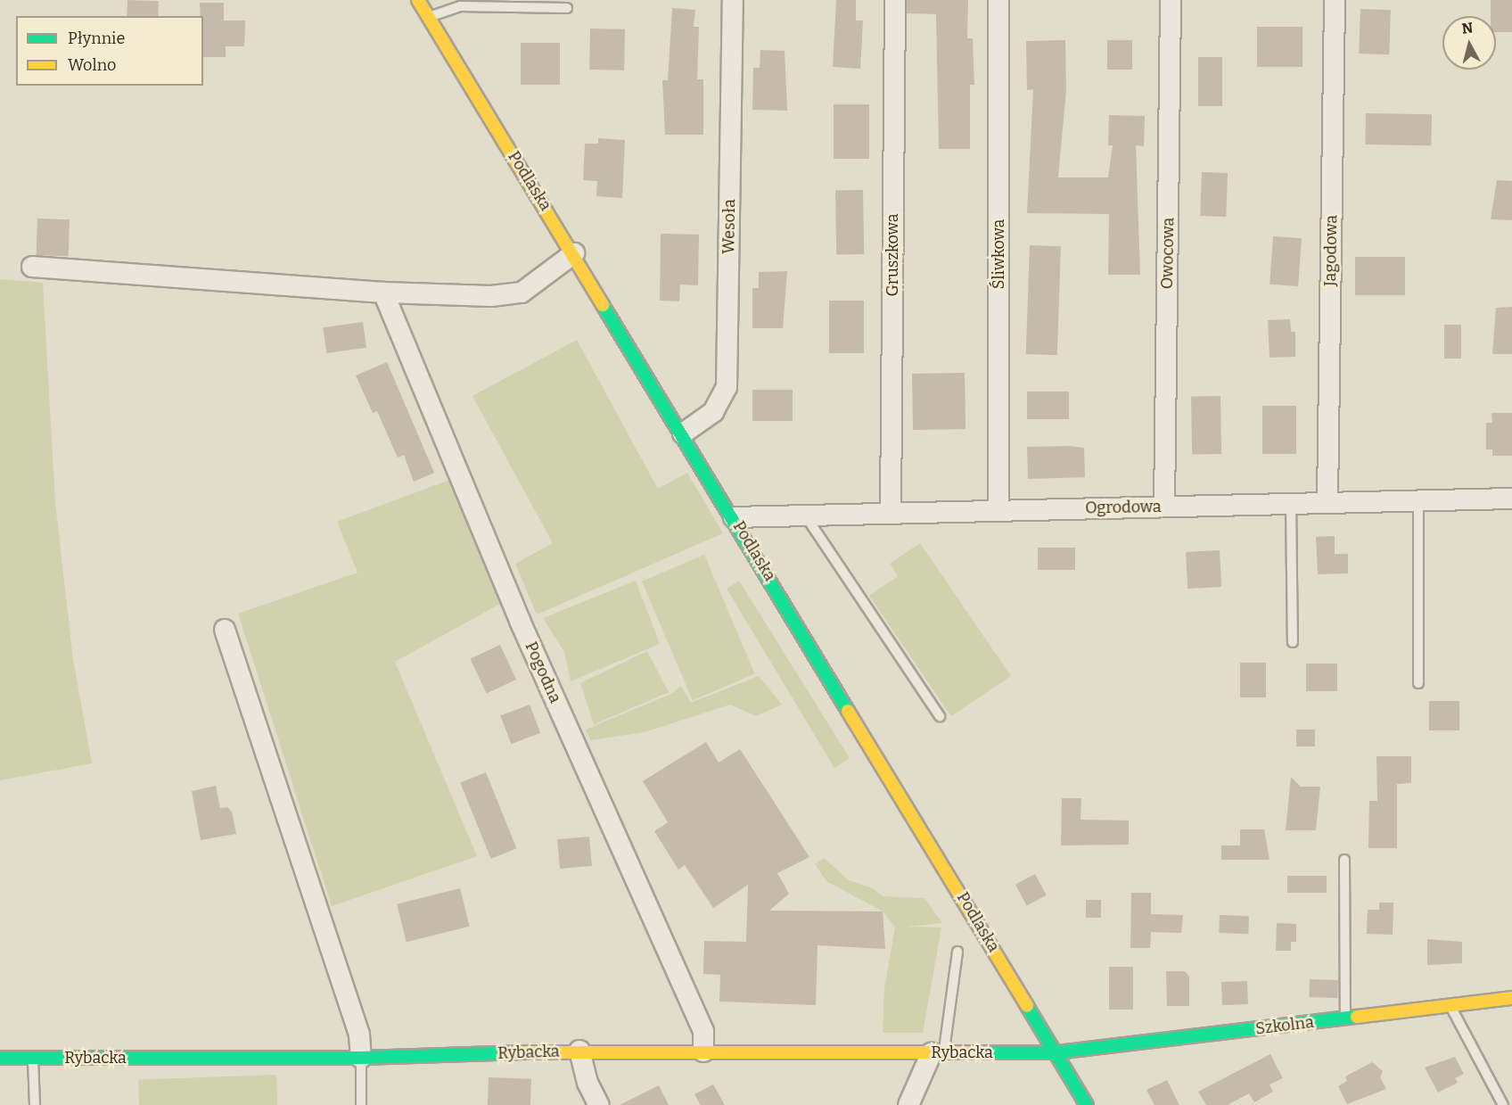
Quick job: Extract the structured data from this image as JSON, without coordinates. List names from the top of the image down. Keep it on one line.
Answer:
{"streets":{"street":["Podlaska","Wesoła","Jagodowa","Owocowa","Śliwkowa","Gruszkowa","Ogrodowa","Pogodna","Szkolna","Rybacka"]},"crossings":[["Podlaska","Wesoła"],["Podlaska","Ogrodowa"],["Podlaska","Szkolna"],["Podlaska","Rybacka"],["Jagodowa","Ogrodowa"],["Owocowa","Ogrodowa"],["Śliwkowa","Ogrodowa"],["Gruszkowa","Ogrodowa"],["Pogodna","Rybacka"],["Szkolna","Rybacka"]],"legend":["Płynnie","Wolno"],"north":"top"}
